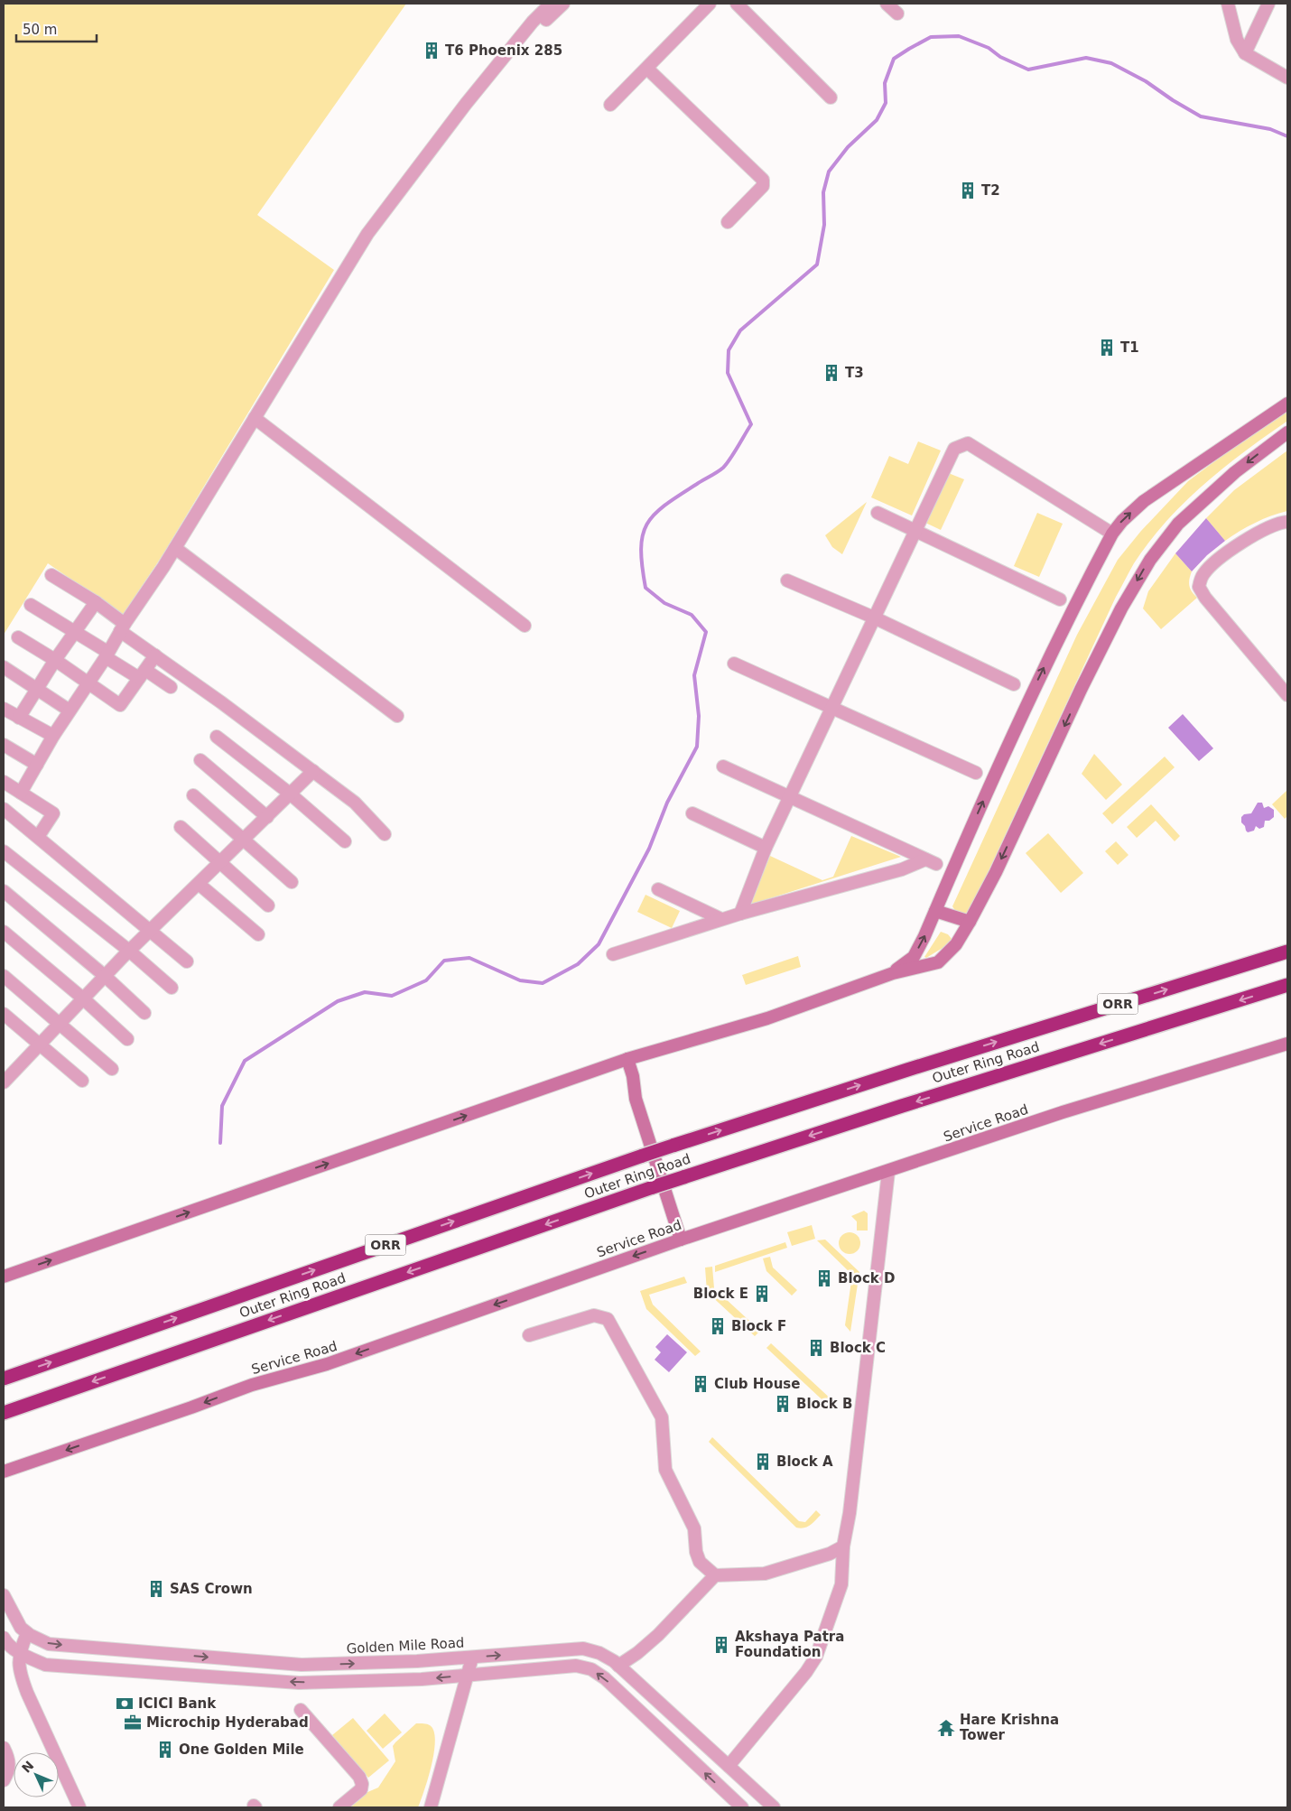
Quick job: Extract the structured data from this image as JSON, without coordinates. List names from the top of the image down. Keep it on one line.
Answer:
{"streets":{"highway":["ORR","Outer Ring Road"],"main road":["Service Road"],"street":["Golden Mile Road"]},"one_way":["Service Road"],"places":{"building":["T6 Phoenix 285","T2","T1","T3","Block D","Block E","Block F","Block C","Club House","Block B","Block A","SAS Crown","Akshaya Patra Foundation","One Golden Mile"],"bank":["ICICI Bank"],"office":["Microchip Hyderabad"],"temple":["Hare Krishna Tower"]},"scale_bar":"50 m","north":"top left"}
